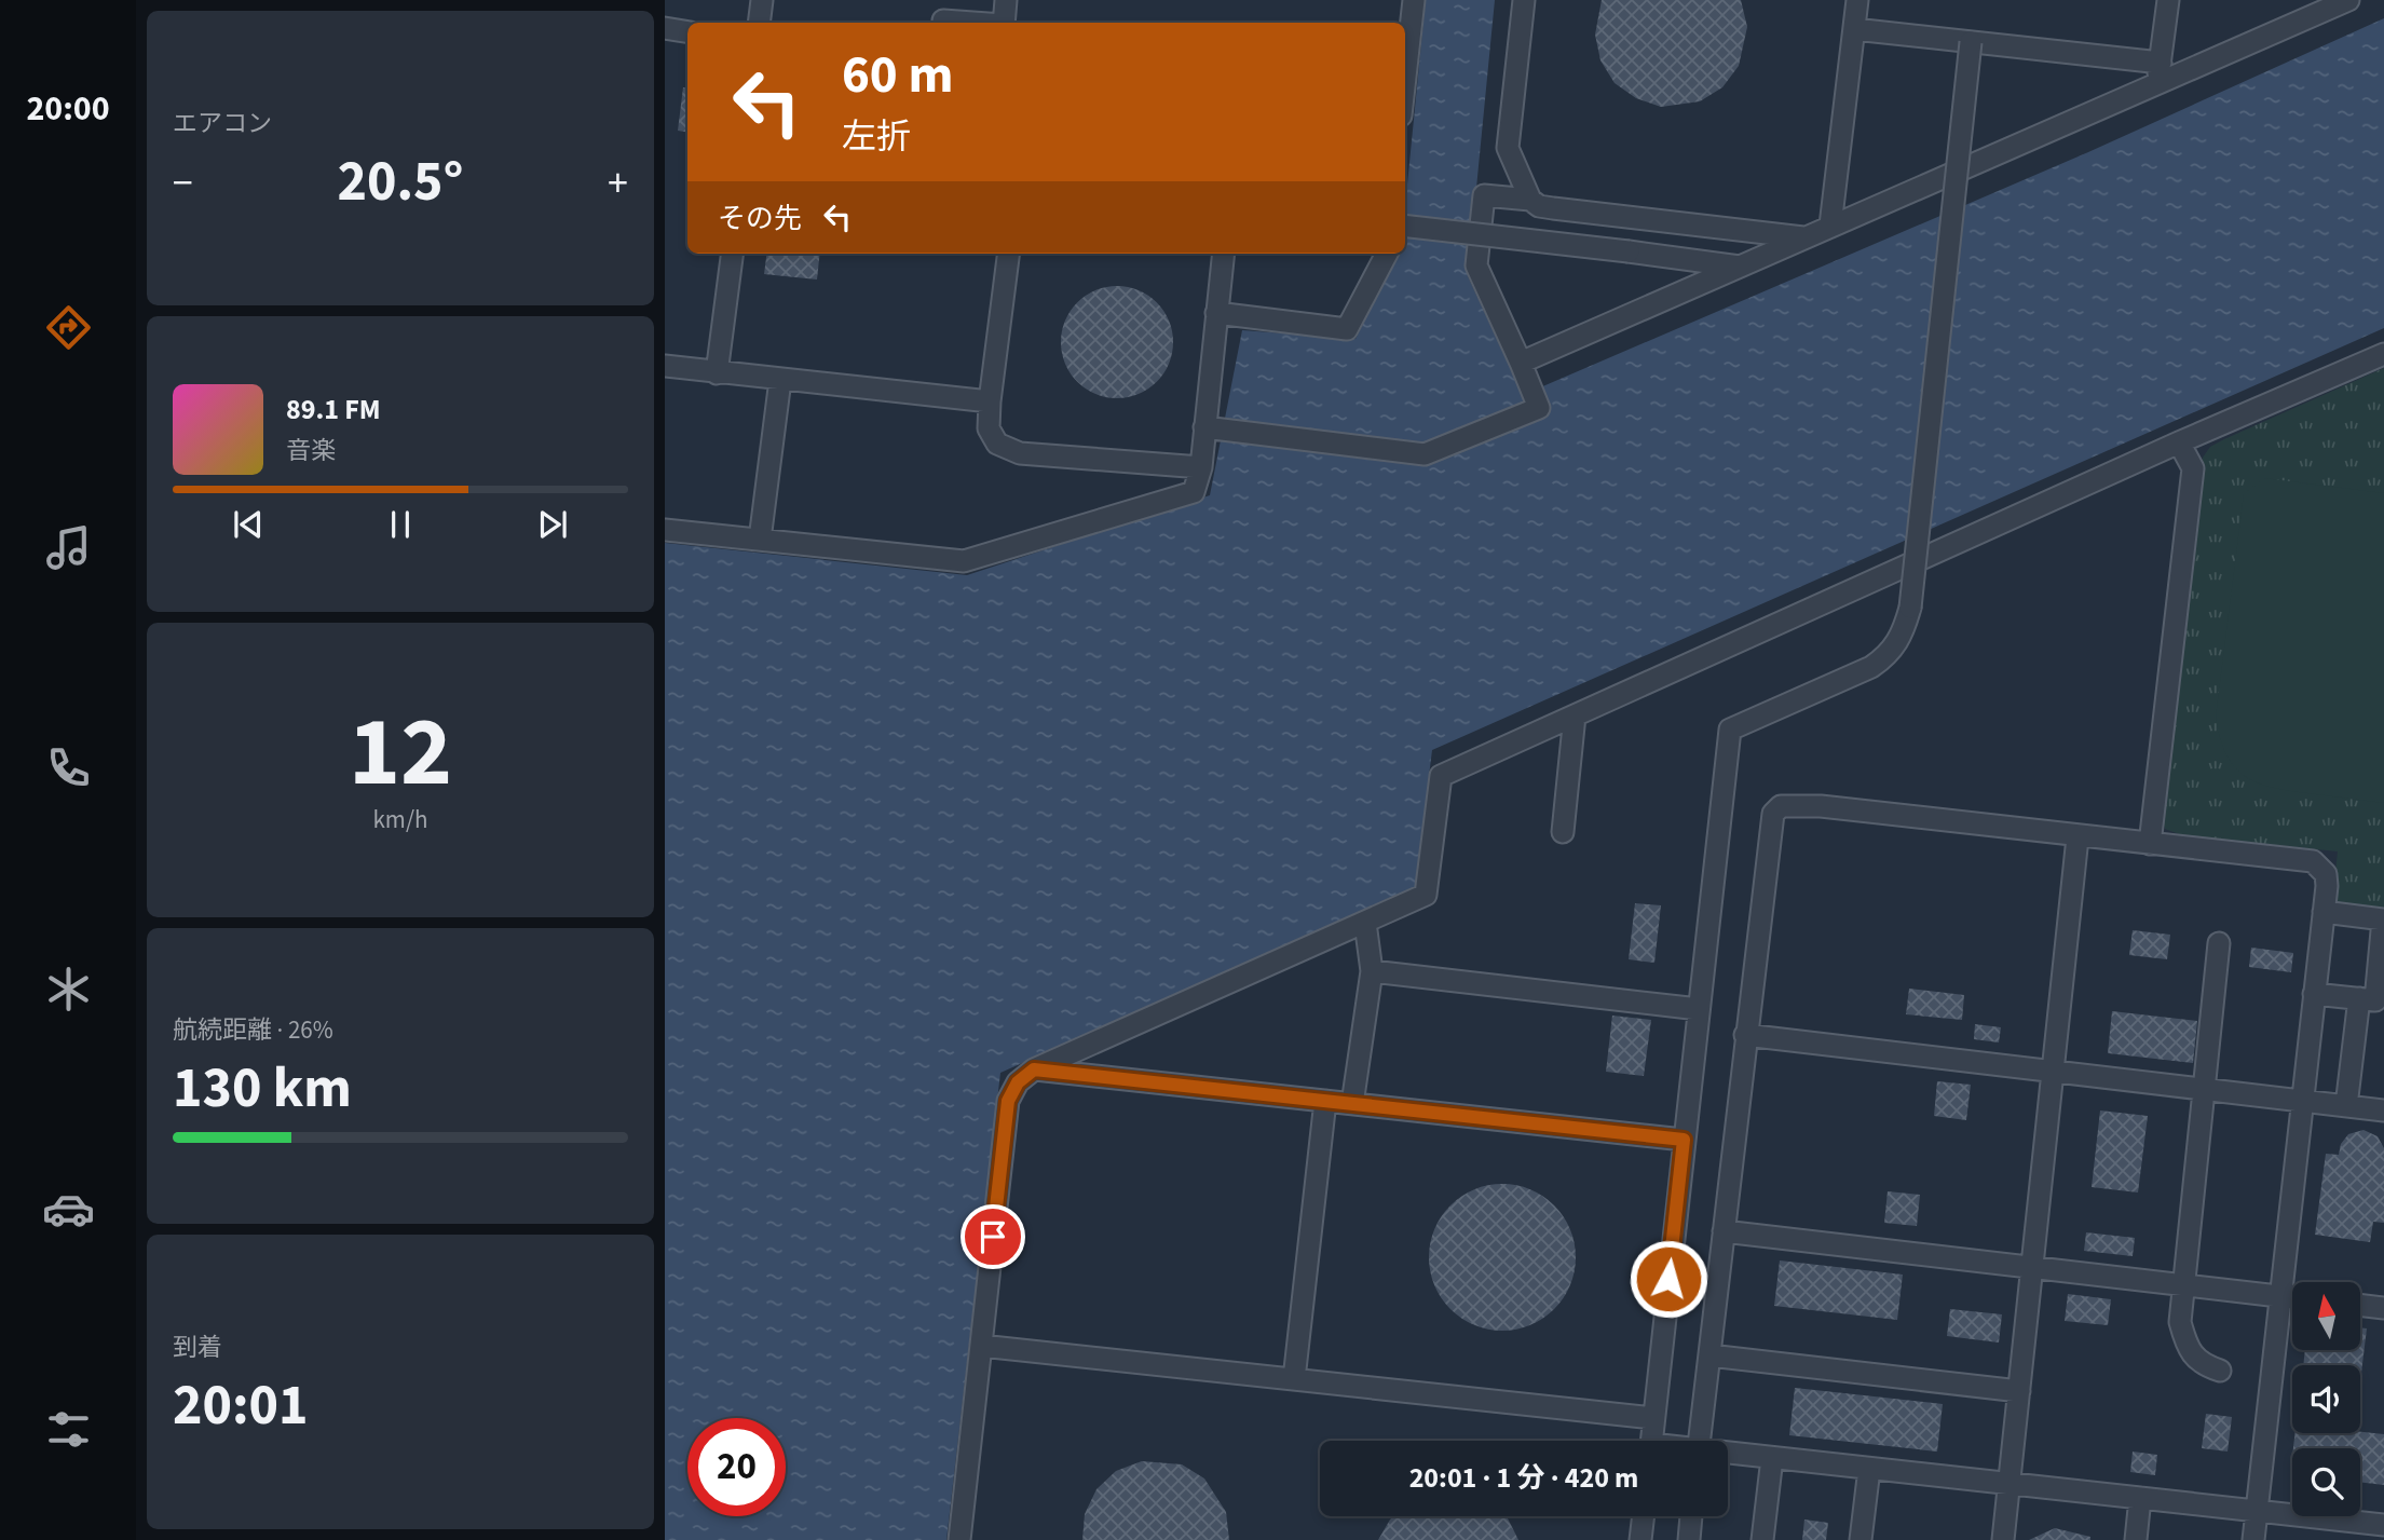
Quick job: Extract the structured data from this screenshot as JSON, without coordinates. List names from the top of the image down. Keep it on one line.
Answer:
{"north":"top","page":{"tabs":"20:00","tile":["エアコン",["12","km/h"],["航続距離 · 26%","130 km"],["到着","20:01"]],"turn":["60 m","左折"],"heat":["−","20.5°","+"],"then":"その先","song":["89.1 FM","音楽"],"limit":"20","trip":"20:01 · 1 分 · 420 m"}}
